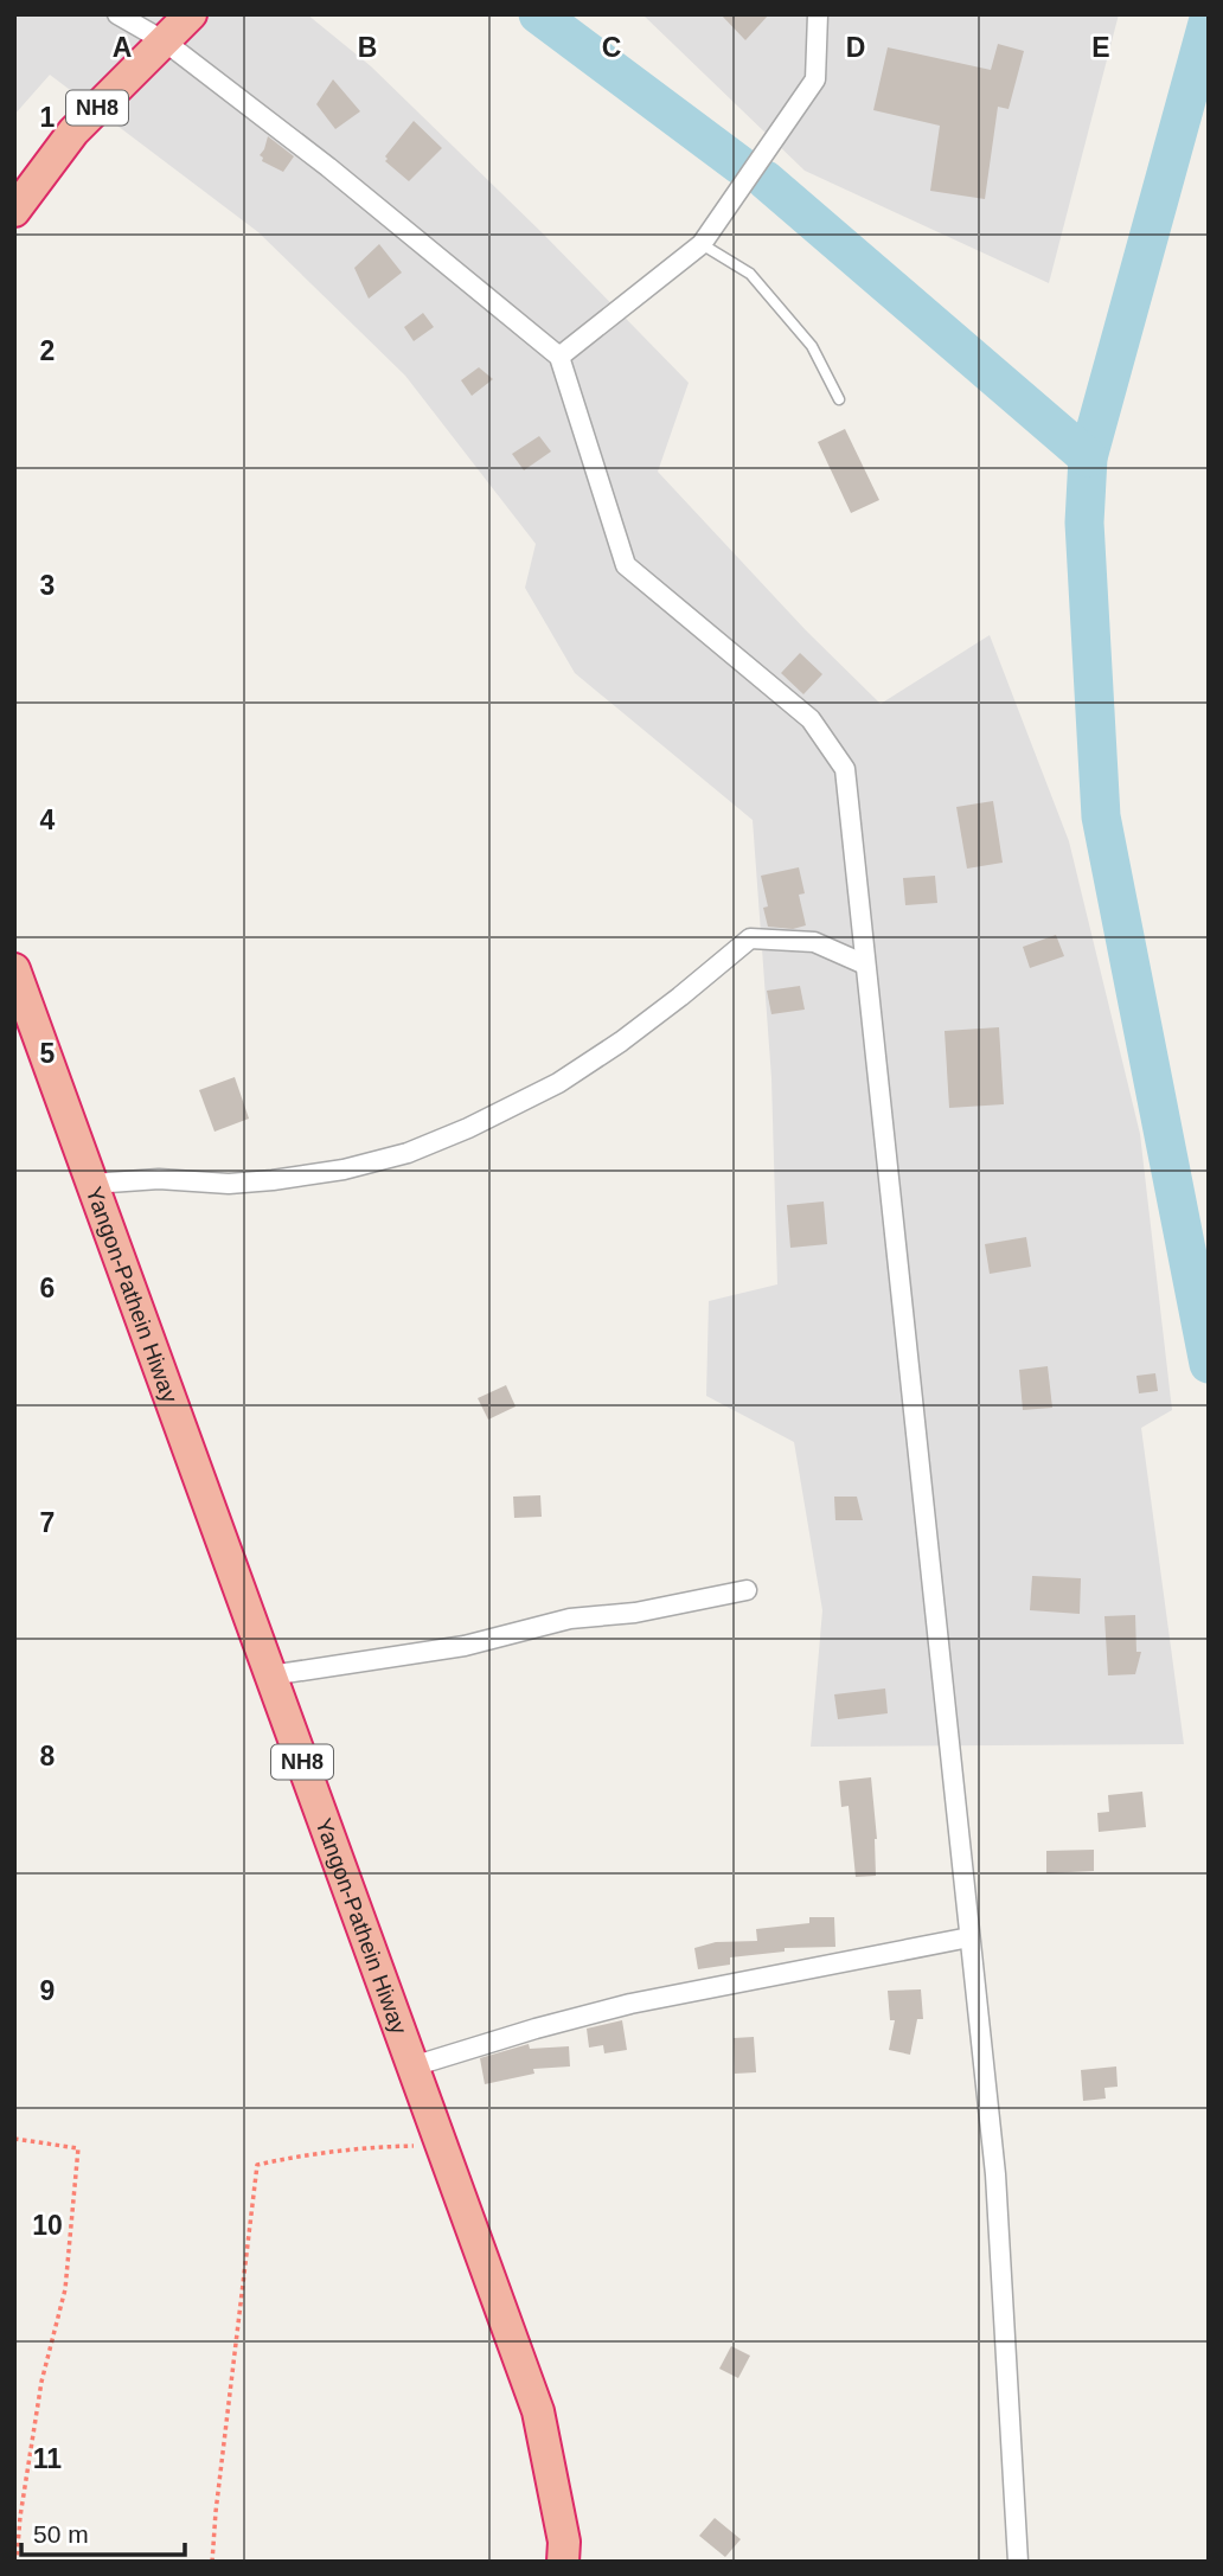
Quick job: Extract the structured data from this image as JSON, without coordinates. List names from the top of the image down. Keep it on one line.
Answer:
{"streets":{"highway":["NH8","Yangon-Pathein Hiway"]},"scale_bar":"50 m","grid":{"columns":["A","B","C","D","E"],"rows":["1","2","3","4","5","6","7","8","9","10","11"]}}
